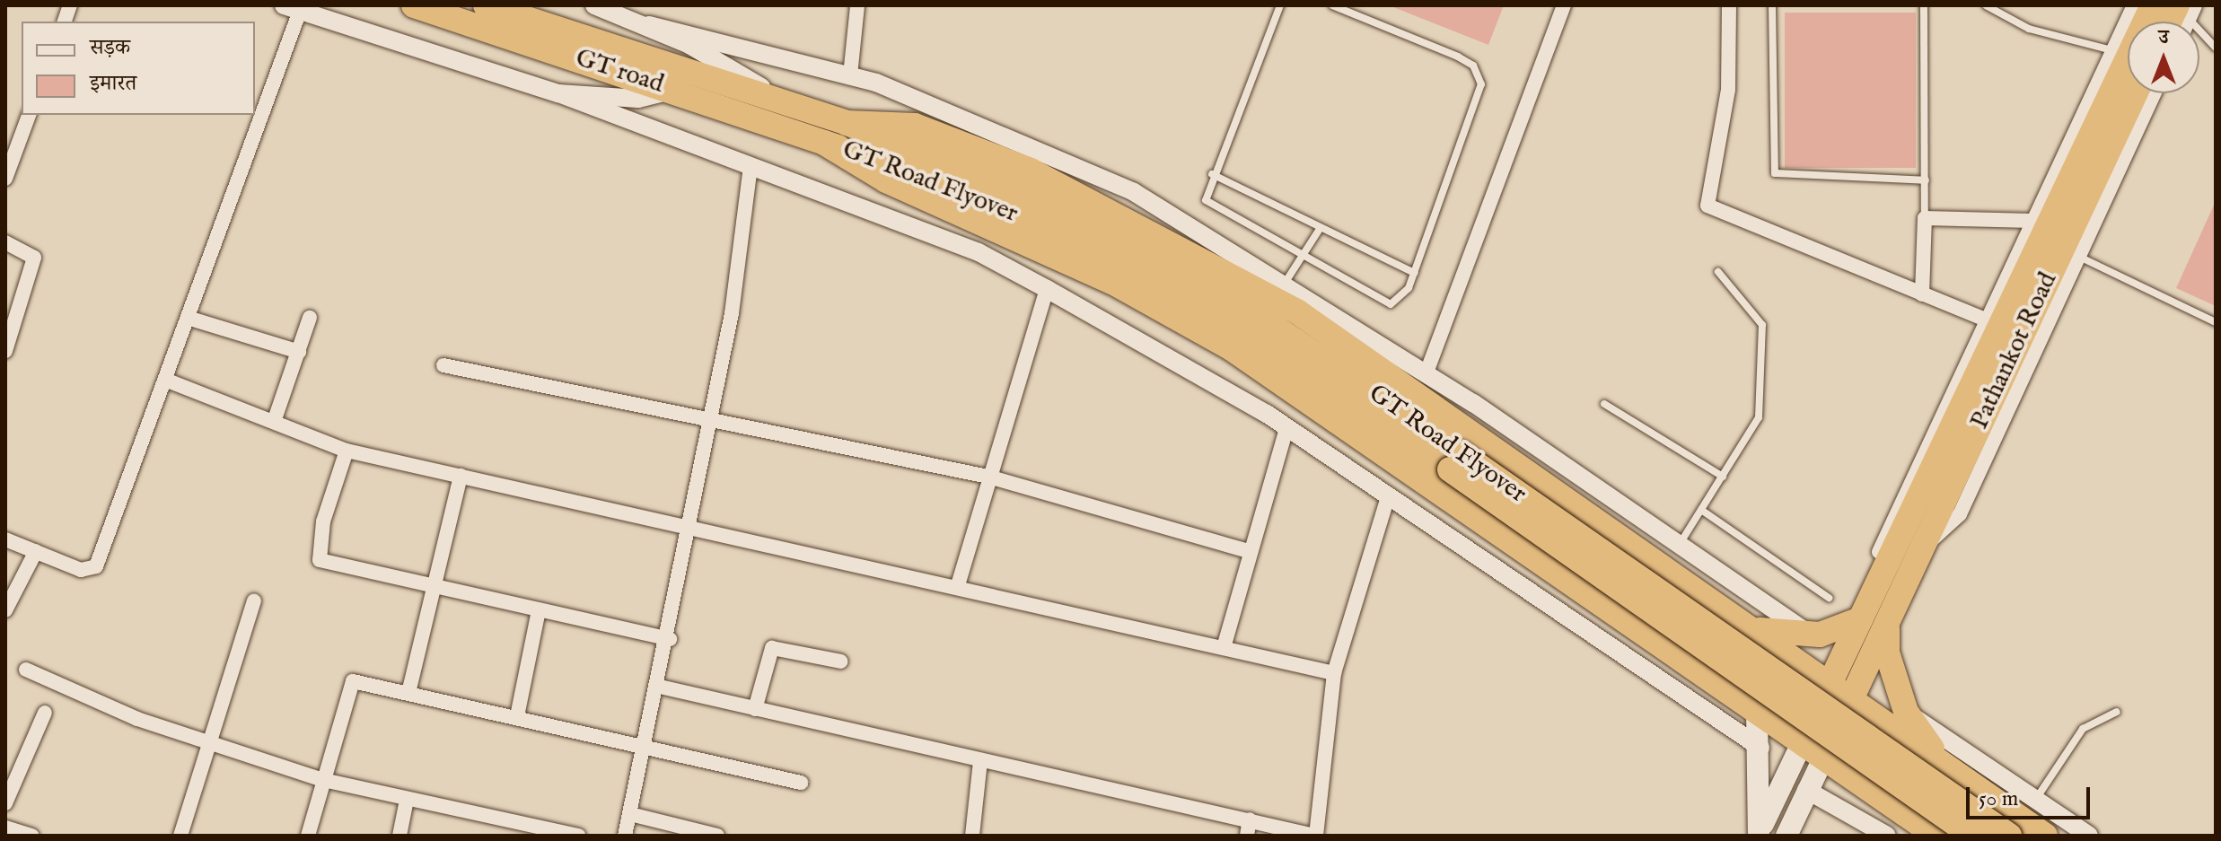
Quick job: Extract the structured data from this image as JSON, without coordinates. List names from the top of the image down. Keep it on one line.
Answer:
{"streets":{"highway":["GT road","GT Road Flyover","Pathankot Road"]},"crossings":[["GT road","GT Road Flyover"]],"legend":["सड़क","इमारत"],"scale_bar":"50 m","north":"top"}
